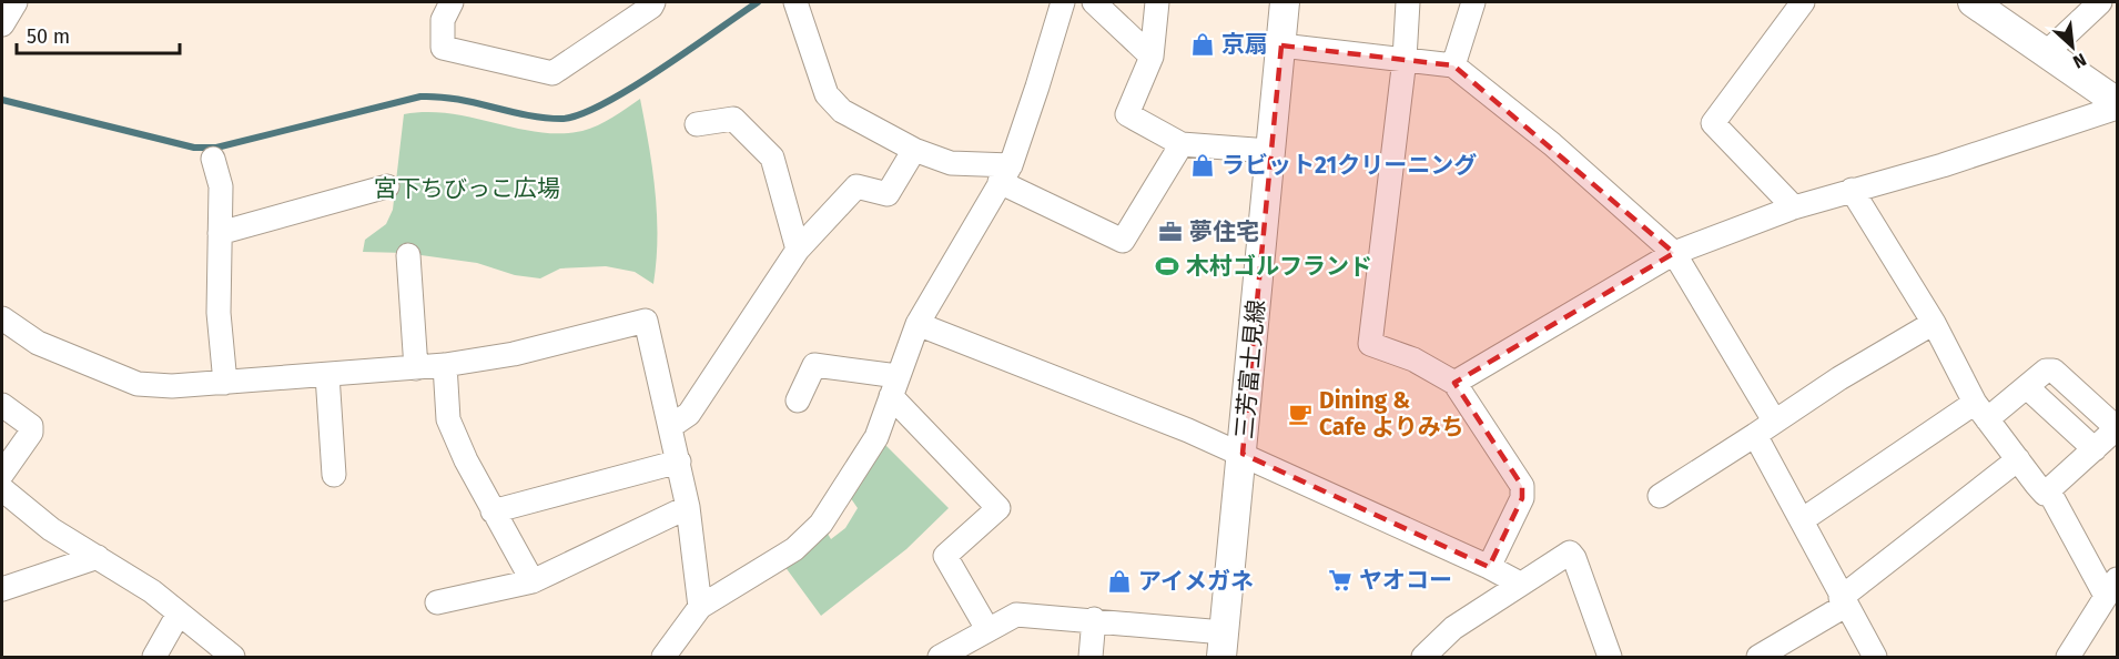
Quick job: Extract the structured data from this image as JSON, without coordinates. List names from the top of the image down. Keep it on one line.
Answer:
{"streets":{"main road":["三芳富士見線"]},"parks":["宮下ちびっこ広場"],"places":{"shop":["京扇","ラビット21クリーニング","アイメガネ"],"office":["夢住宅"],"sports":["木村ゴルフランド"],"cafe":["Dining & Cafe よりみち"],"supermarket":["ヤオコー"]},"scale_bar":"50 m","north":"bottom right"}
